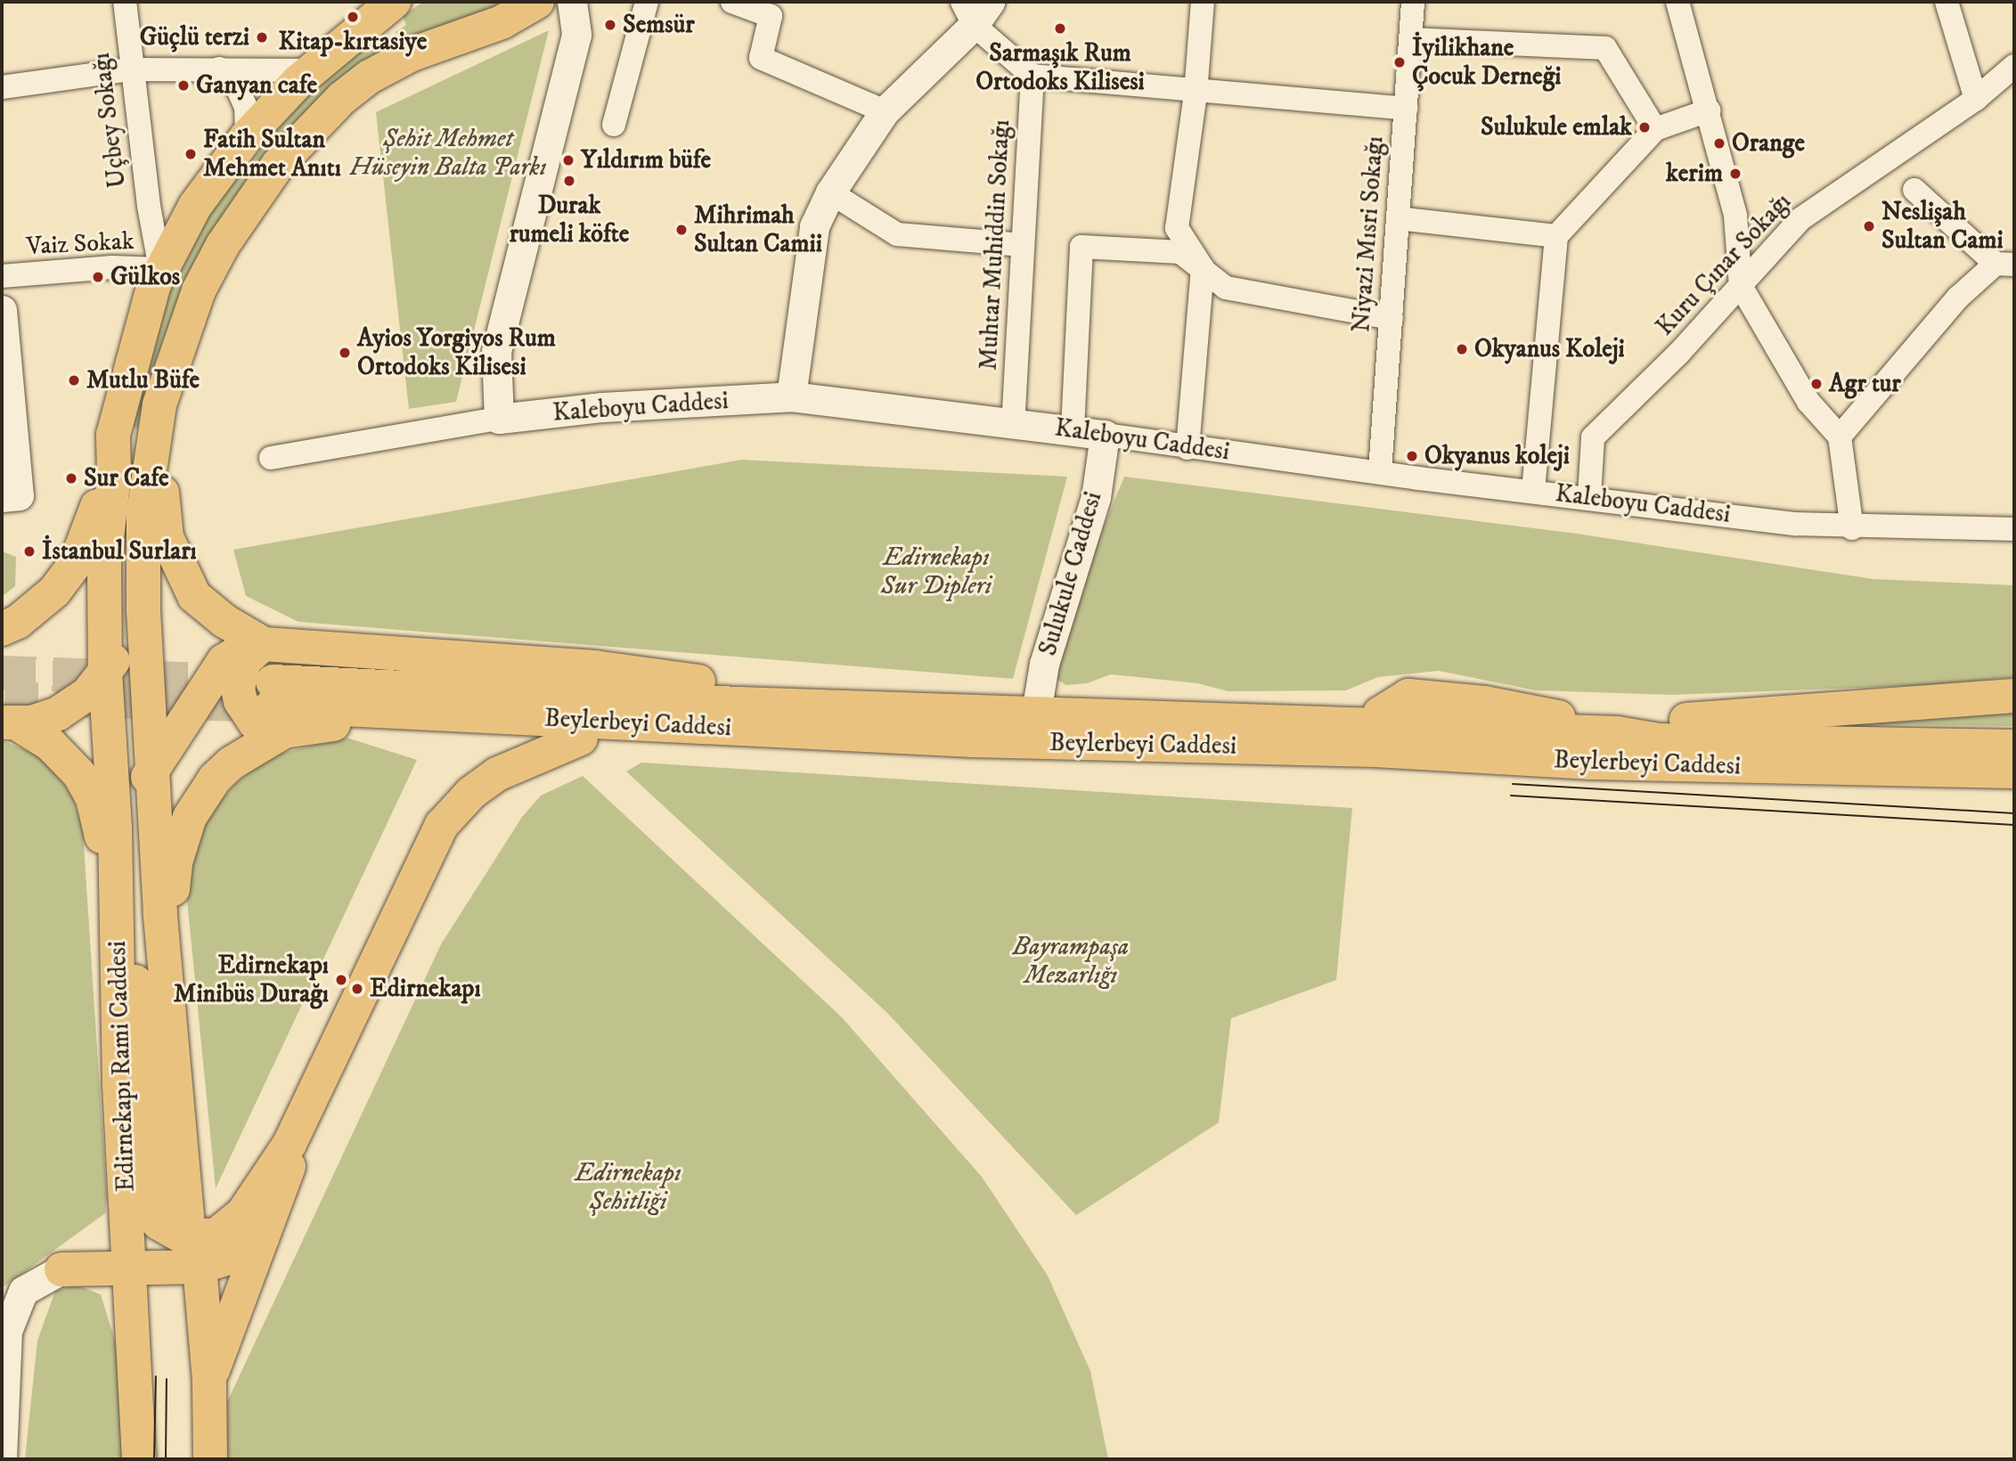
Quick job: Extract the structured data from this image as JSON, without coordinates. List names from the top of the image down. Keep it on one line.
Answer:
{"streets":{"main road":["Beylerbeyi Caddesi","Edirnekapı Rami Caddesi"],"street":["Uçbey Sokağı","Niyazi Mısri Sokağı","Vaiz Sokak","Muhtar Muhiddin Sokağı","Kuru Çınar Sokağı","Kaleboyu Caddesi","Sulukule Caddesi"]},"crossings":[["Uçbey Sokağı","Vaiz Sokak"],["Niyazi Mısri Sokağı","Kaleboyu Caddesi"],["Muhtar Muhiddin Sokağı","Kaleboyu Caddesi"],["Kuru Çınar Sokağı","Kaleboyu Caddesi"],["Kaleboyu Caddesi","Sulukule Caddesi"],["Sulukule Caddesi","Beylerbeyi Caddesi"]],"parks":["Şehit Mehmet Hüseyin Balta Parkı","Edirnekapı Sur Dipleri","Bayrampaşa Mezarlığı","Edirnekapı Şehitliği"],"places":["Kitap-kırtasiye","Semsür","Sarmaşık Rum Ortodoks Kilisesi","Güçlü terzi","İyilikhane Çocuk Derneği","Ganyan cafe","Sulukule emlak","Orange","Fatih Sultan Mehmet Anıtı","Yıldırım büfe","kerim","Durak rumeli köfte","Neslişah Sultan Cami","Mihrimah Sultan Camii","Gülkos","Okyanus Koleji","Ayios Yorgiyos Rum Ortodoks Kilisesi","Mutlu Büfe","Agr tur","Okyanus koleji","Sur Cafe","İstanbul Surları","Edirnekapı Minibüs Durağı","Edirnekapı"]}
